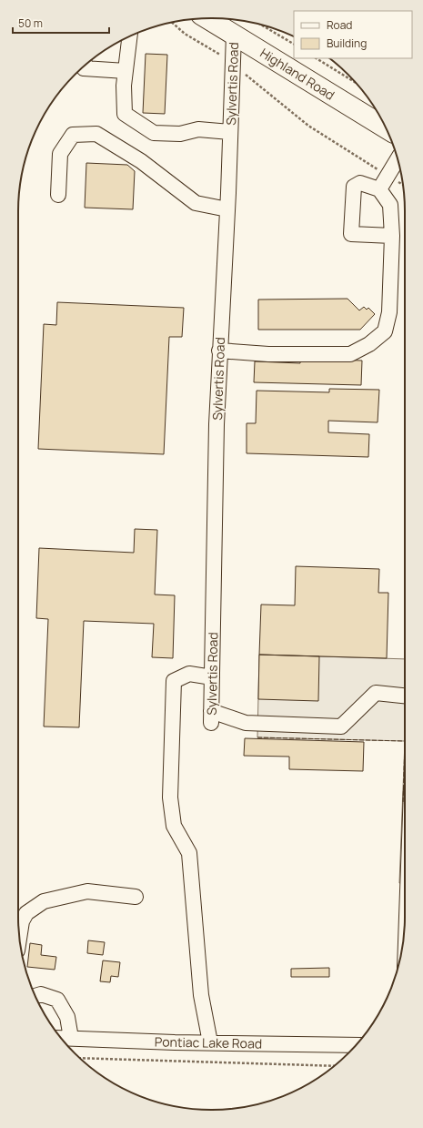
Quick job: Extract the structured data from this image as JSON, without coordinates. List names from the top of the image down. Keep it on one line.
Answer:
{"streets":{"highway":["Highland Road"],"street":["Sylvertis Road","Pontiac Lake Road"]},"crossings":[["Highland Road","Sylvertis Road"]],"legend":["Road","Building"],"scale_bar":"50 m"}
